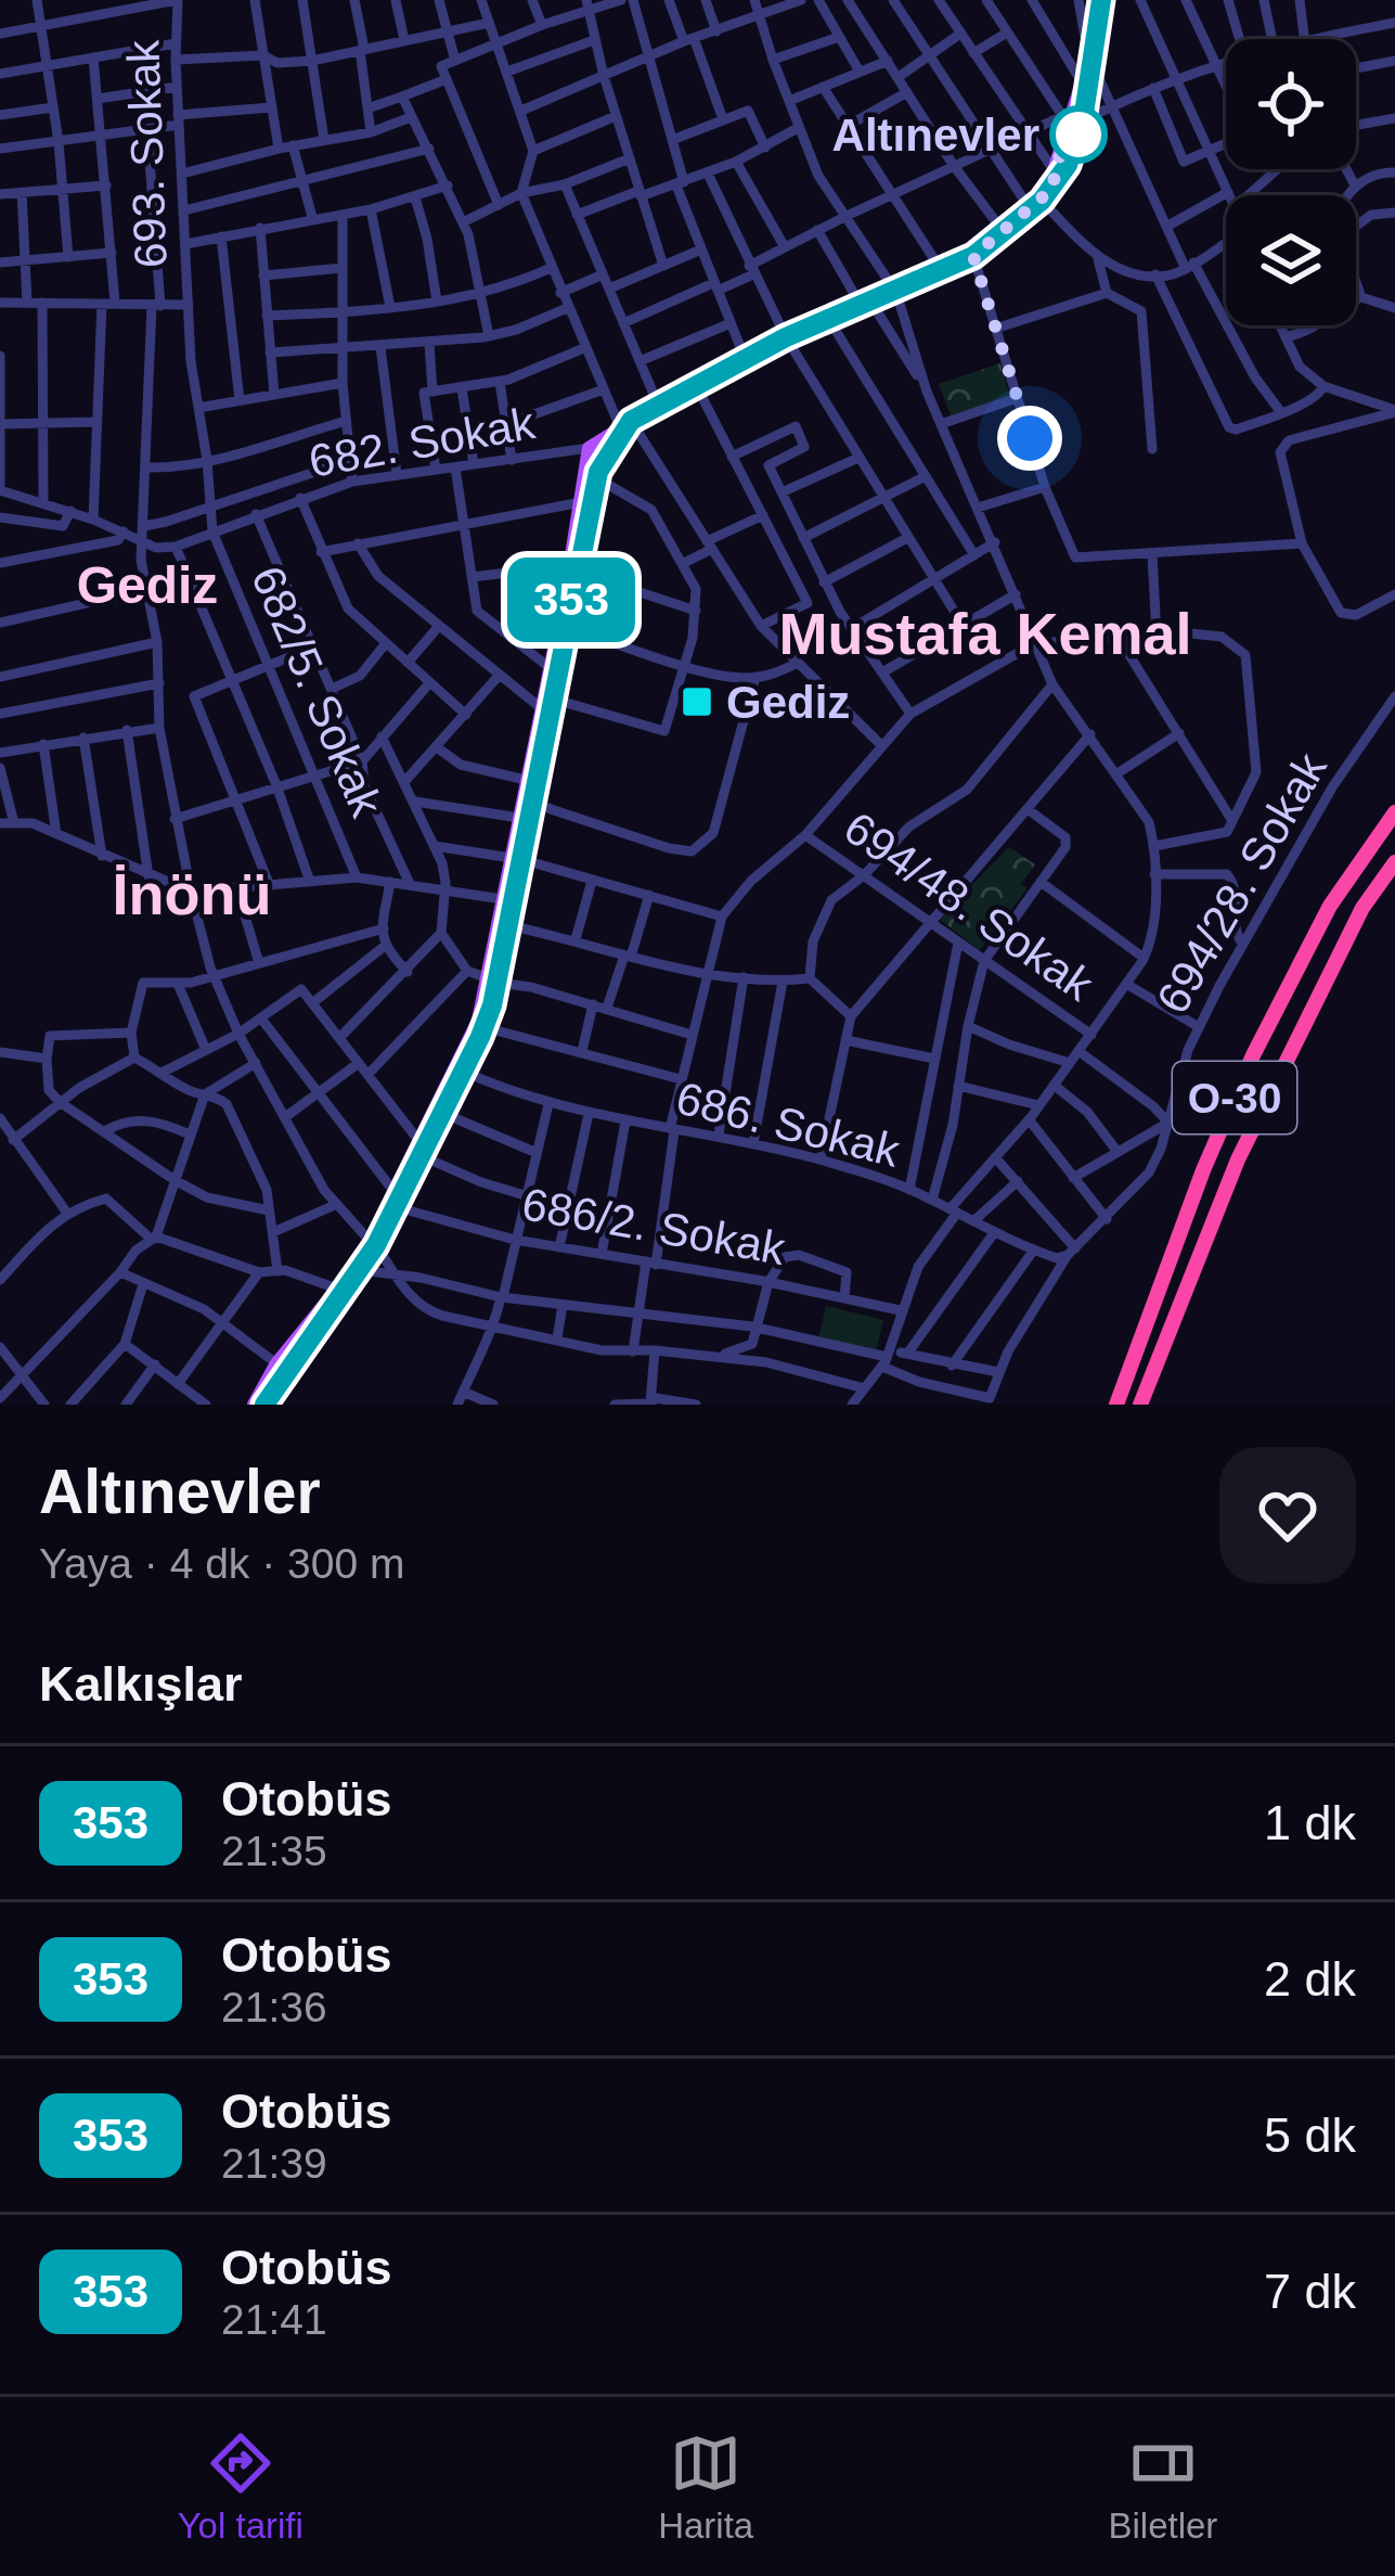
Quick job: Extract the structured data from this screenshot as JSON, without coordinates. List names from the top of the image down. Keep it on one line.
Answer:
{"streets":{"highway":["O-30"],"street":["693. Sokak","682. Sokak","682/5. Sokak","694/28. Sokak","694/48. Sokak","686. Sokak","686/2. Sokak"]},"crossings":[["693. Sokak","682/5. Sokak"],["682. Sokak","682/5. Sokak"],["694/28. Sokak","686. Sokak"]],"districts":["Gediz","Mustafa Kemal","İnönü"],"places":{"other":["Altınevler"],"transit":["Gediz"]},"lines":["bus line 353"],"page":{"on_map":"353","heading":[["Altınevler","Yaya · 4 dk · 300 m"],"Kalkışlar"],"list":[{"mark":"353","name":"Otobüs","note":"21:35","value":"1 dk"},{"mark":"353","name":"Otobüs","note":"21:36","value":"2 dk"},{"mark":"353","name":"Otobüs","note":"21:39","value":"5 dk"},{"mark":"353","name":"Otobüs","note":"21:41","value":"7 dk"}],"tabs":["Yol tarifi","Harita","Biletler"]}}
